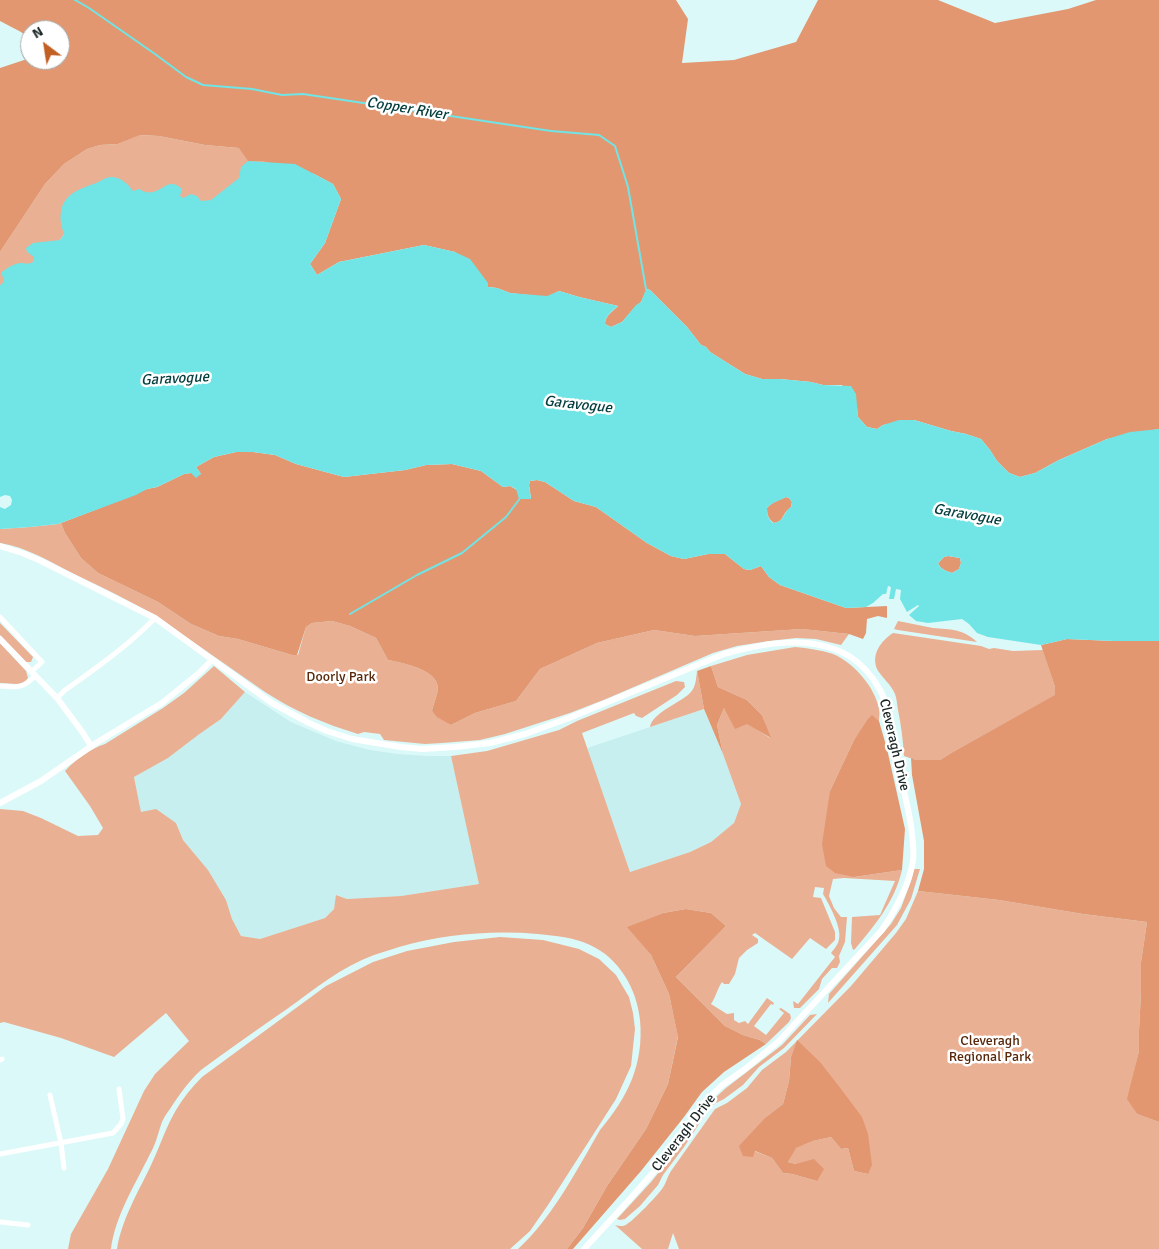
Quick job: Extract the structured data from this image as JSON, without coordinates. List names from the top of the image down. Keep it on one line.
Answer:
{"streets":{"street":["Cleveragh Drive"]},"water":["Copper River","Garavogue"],"parks":["Doorly Park","Cleveragh Regional Park"],"north":"top left"}
